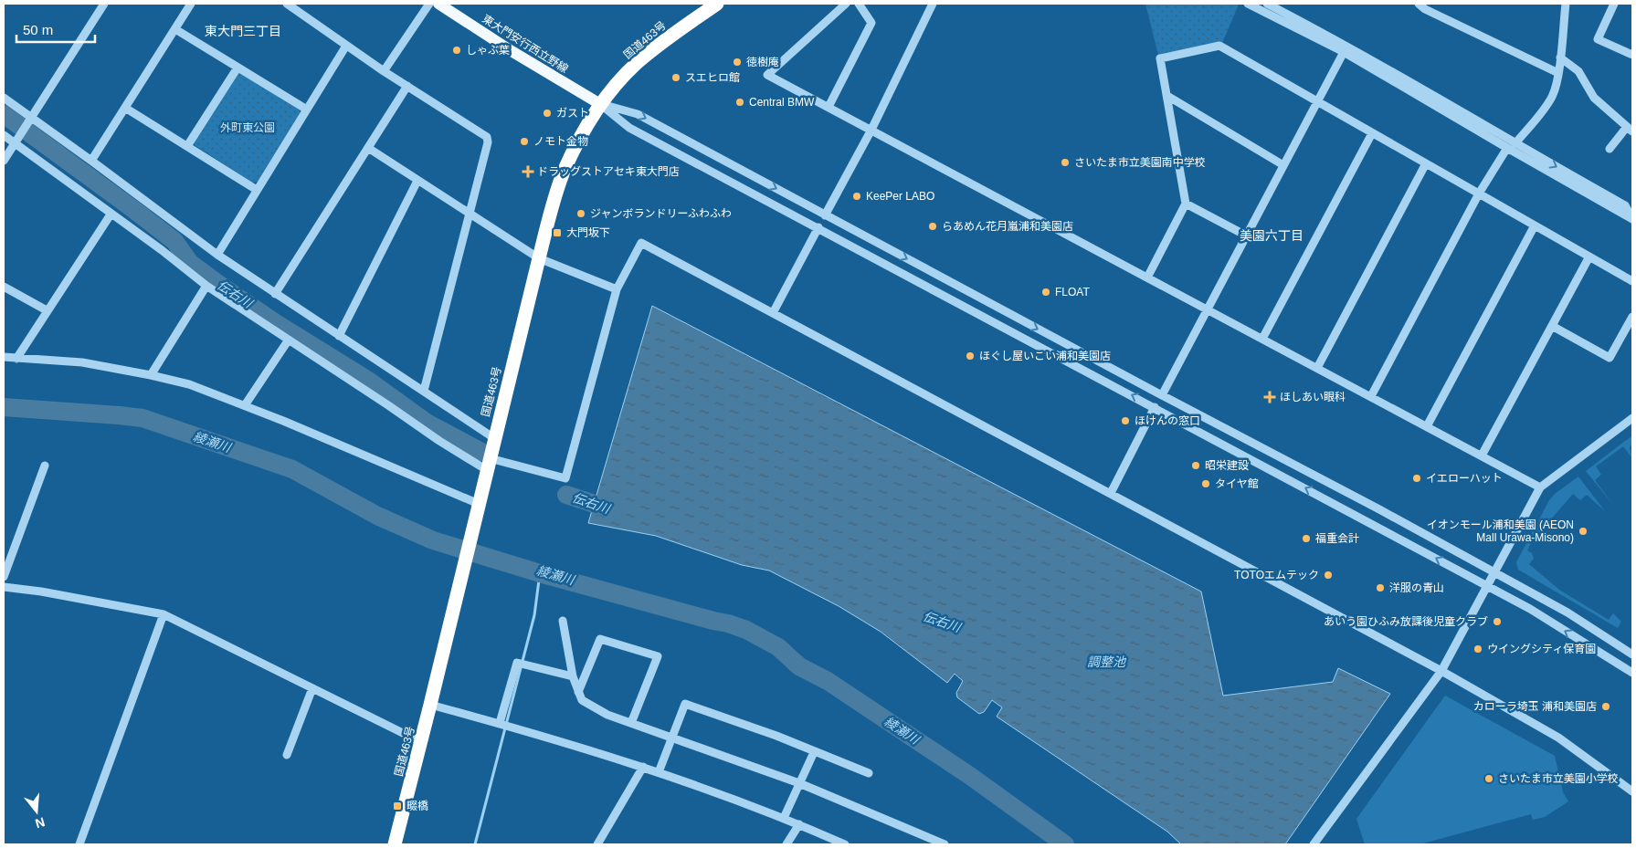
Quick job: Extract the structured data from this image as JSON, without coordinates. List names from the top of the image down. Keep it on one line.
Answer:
{"streets":{"highway":["国道463号"],"main road":["東大門安行西立野線"]},"crossings":[["国道463号","東大門安行西立野線"]],"districts":["東大門三丁目","美園六丁目"],"water":["伝右川","綾瀬川","調整池"],"parks":["外町東公園"],"places":{"other":["しゃぶ葉","徳樹庵","スエヒロ館","Central BMW","ガスト","ノモト金物","さいたま市立美園南中学校","KeePer LABO","ジャンボランドリーふわふわ","らあめん花月嵐浦和美園店","FLOAT","ほぐし屋いこい浦和美園店","ほけんの窓口","昭栄建設","イエローハット","タイヤ館","イオンモール浦和美園 (AEON Mall Urawa-Misono)","福重会計","TOTOエムテック","洋服の青山","あいう園ひふみ放課後児童クラブ","ウイングシティ保育園","カローラ埼玉 浦和美園店","さいたま市立美園小学校"],"health":["ドラッグストアセキ東大門店","ほしあい眼科"],"transit":["大門坂下","畷橋"]},"scale_bar":"50 m","north":"bottom"}
